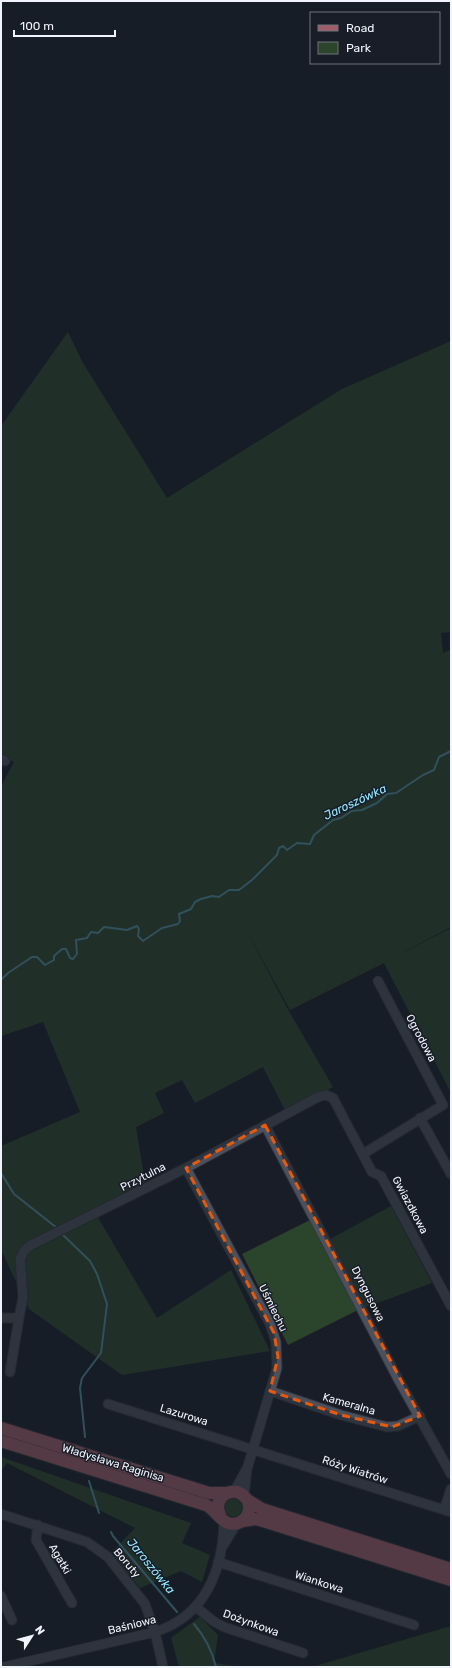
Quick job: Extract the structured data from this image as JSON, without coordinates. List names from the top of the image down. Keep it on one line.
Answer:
{"streets":{"main road":["Władysława Raginisa"],"street":["Ogrodowa","Przytulna","Gwiazdkowa","Dyngusowa","Uśmiechu","Kameralna","Lazurowa","Róży Wiatrów","Agatki","Boruty","Wiankowa","Dożynkowa","Baśniowa"]},"crossings":[["Ogrodowa","Gwiazdkowa"],["Przytulna","Gwiazdkowa"],["Przytulna","Dyngusowa"],["Przytulna","Uśmiechu"],["Dyngusowa","Kameralna"],["Uśmiechu","Kameralna"],["Uśmiechu","Lazurowa"],["Uśmiechu","Władysława Raginisa"],["Uśmiechu","Róży Wiatrów"],["Uśmiechu","Baśniowa"],["Lazurowa","Róży Wiatrów"],["Władysława Raginisa","Baśniowa"],["Agatki","Boruty"],["Boruty","Baśniowa"],["Wiankowa","Baśniowa"],["Dożynkowa","Baśniowa"]],"water":["Jaroszówka"],"legend":["Road","Park"],"scale_bar":"100 m","north":"top right"}
